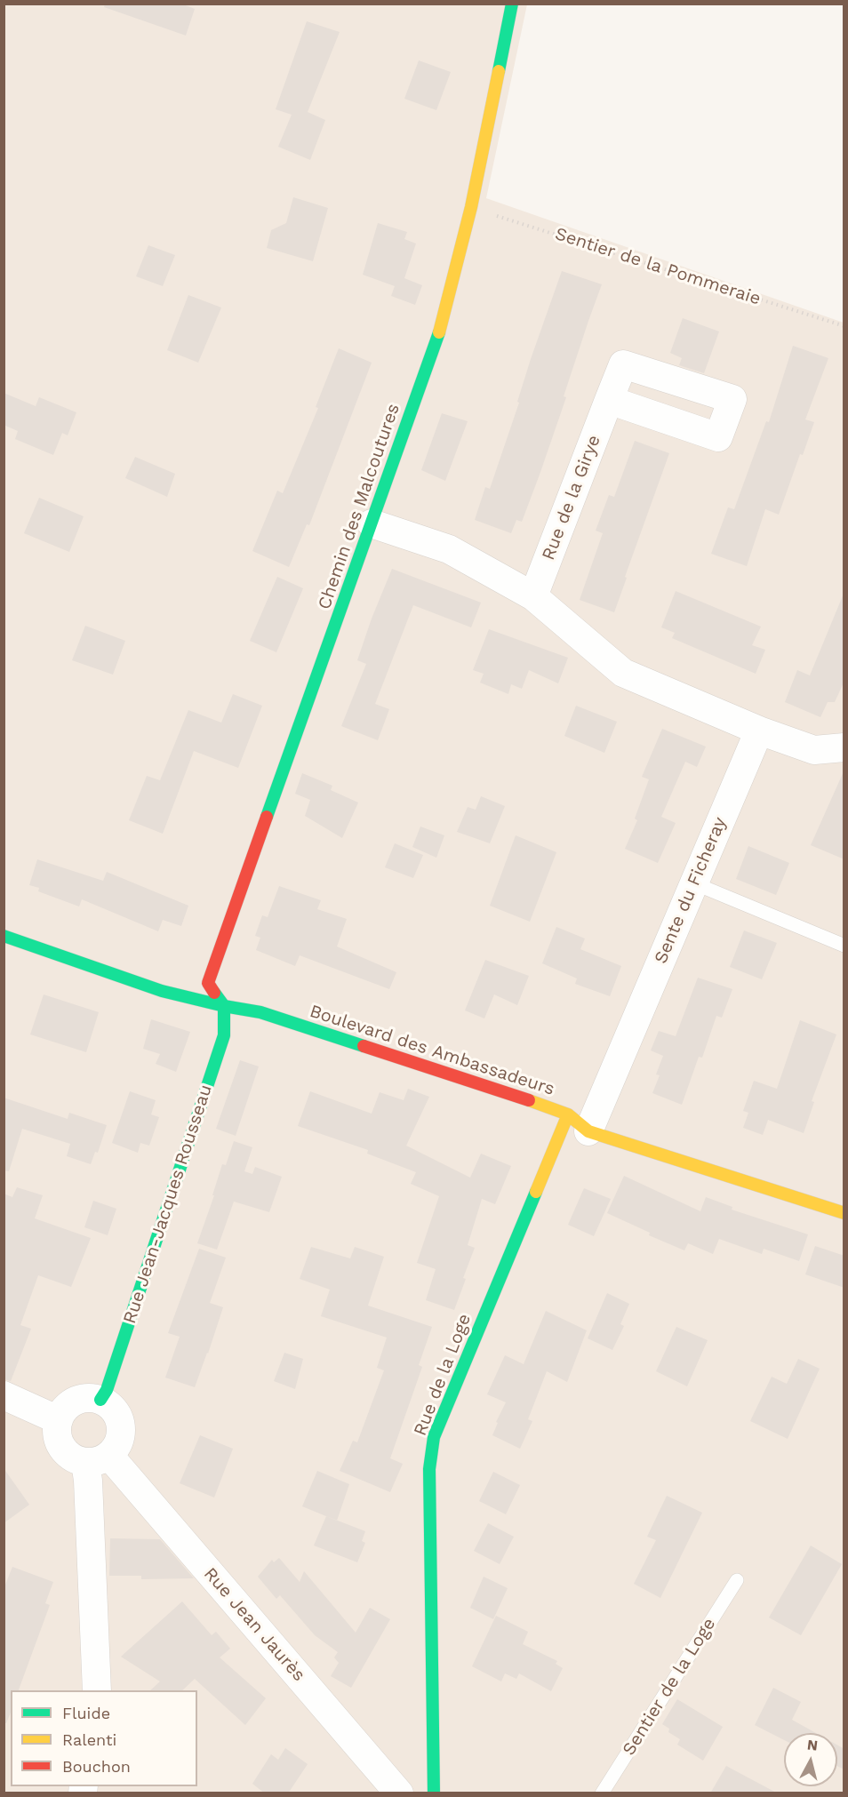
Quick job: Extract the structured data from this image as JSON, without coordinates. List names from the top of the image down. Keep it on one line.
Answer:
{"streets":{"street":["Rue de la Girye","Chemin des Malcoutures","Sente du Ficheray","Boulevard des Ambassadeurs","Rue Jean-Jacques Rousseau","Rue de la Loge","Rue Jean Jaurès"],"lane":["Sentier de la Loge"],"path":["Sentier de la Pommeraie"]},"crossings":[["Sentier de la Pommeraie","Chemin des Malcoutures"],["Chemin des Malcoutures","Boulevard des Ambassadeurs"],["Chemin des Malcoutures","Rue Jean-Jacques Rousseau"],["Sente du Ficheray","Boulevard des Ambassadeurs"],["Sente du Ficheray","Rue de la Loge"],["Boulevard des Ambassadeurs","Rue Jean-Jacques Rousseau"],["Boulevard des Ambassadeurs","Rue de la Loge"],["Rue Jean-Jacques Rousseau","Rue Jean Jaurès"]],"legend":["Fluide","Ralenti","Bouchon"],"north":"top"}
